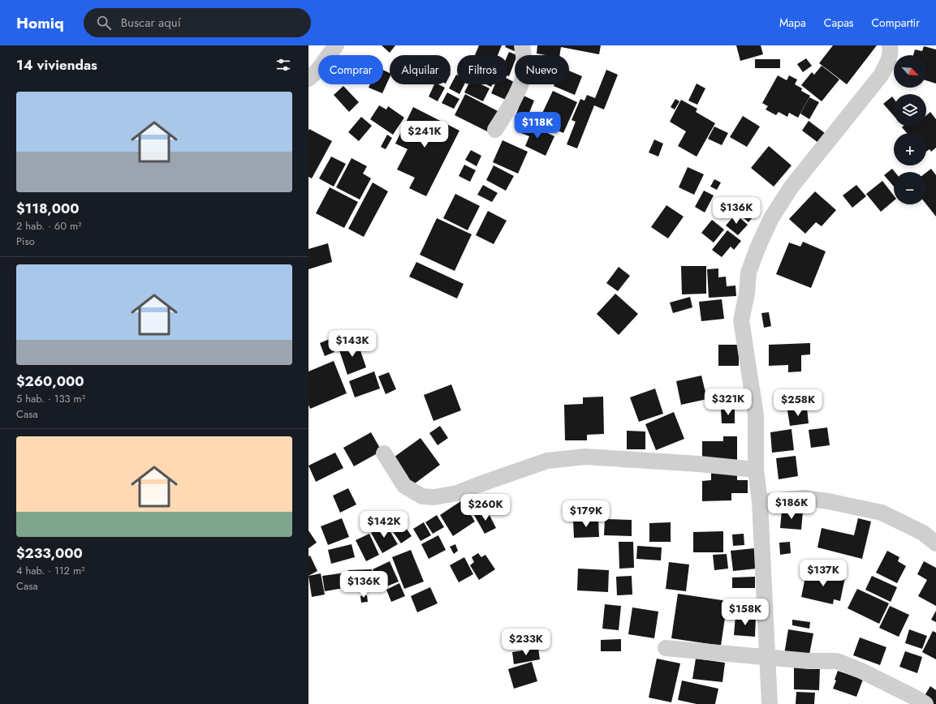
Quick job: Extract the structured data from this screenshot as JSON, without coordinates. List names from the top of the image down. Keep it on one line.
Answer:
{"north":"bottom right","page":{"header":"Homiq","search":"Buscar aquí","nav":["Mapa","Capas","Compartir"],"heading":"14 viviendas","map_buttons":["+","−"],"chip":["Comprar","Alquilar","Filtros","Nuevo"],"list":[{"name":"$118,000","note":"2 hab. · 60 m² · Piso"},{"name":"$260,000","note":"5 hab. · 133 m² · Casa"},{"name":"$233,000","note":"4 hab. · 112 m² · Casa"}],"price":["$118K","$241K","$136K","$143K","$321K","$258K","$186K","$260K","$179K","$142K","$137K","$136K","$158K","$233K"]}}
